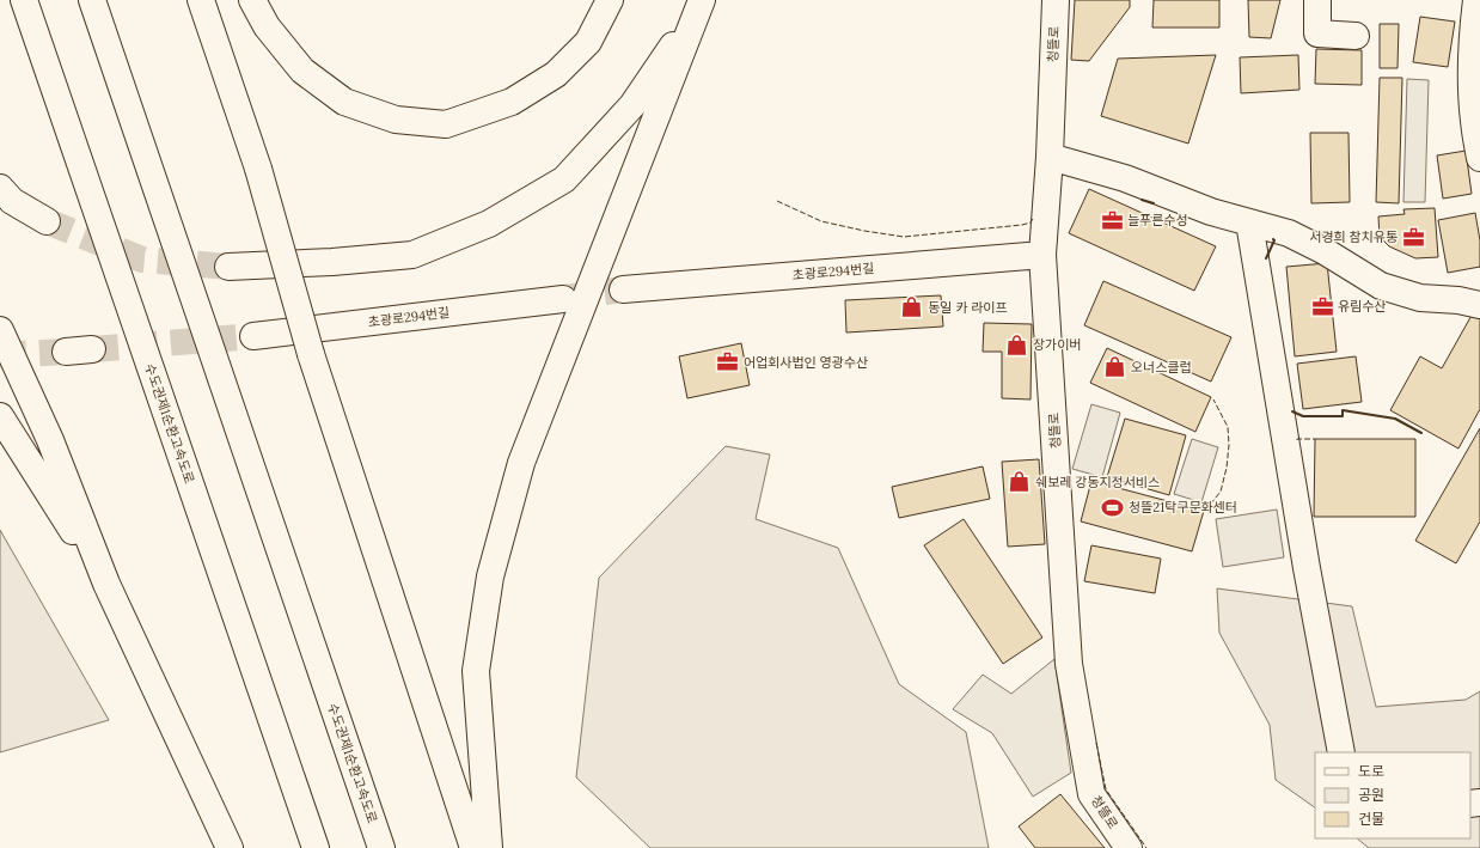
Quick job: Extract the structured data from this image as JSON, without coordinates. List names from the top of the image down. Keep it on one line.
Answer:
{"streets":{"main road":["청뜰로","초광로294번길","수도권제1순환고속도로"]},"crossings":[["청뜰로","초광로294번길"]],"places":{"office":["늘푸른수성","서경희 참치유통","유림수산","어업회사법인 영광수산"],"shop":["동일 카 라이프","장가이버","오너스클럽","쉐보레 강동지정서비스"],"sports":["청뜰21탁구문화센터"]},"legend":["도로","공원","건물"]}
